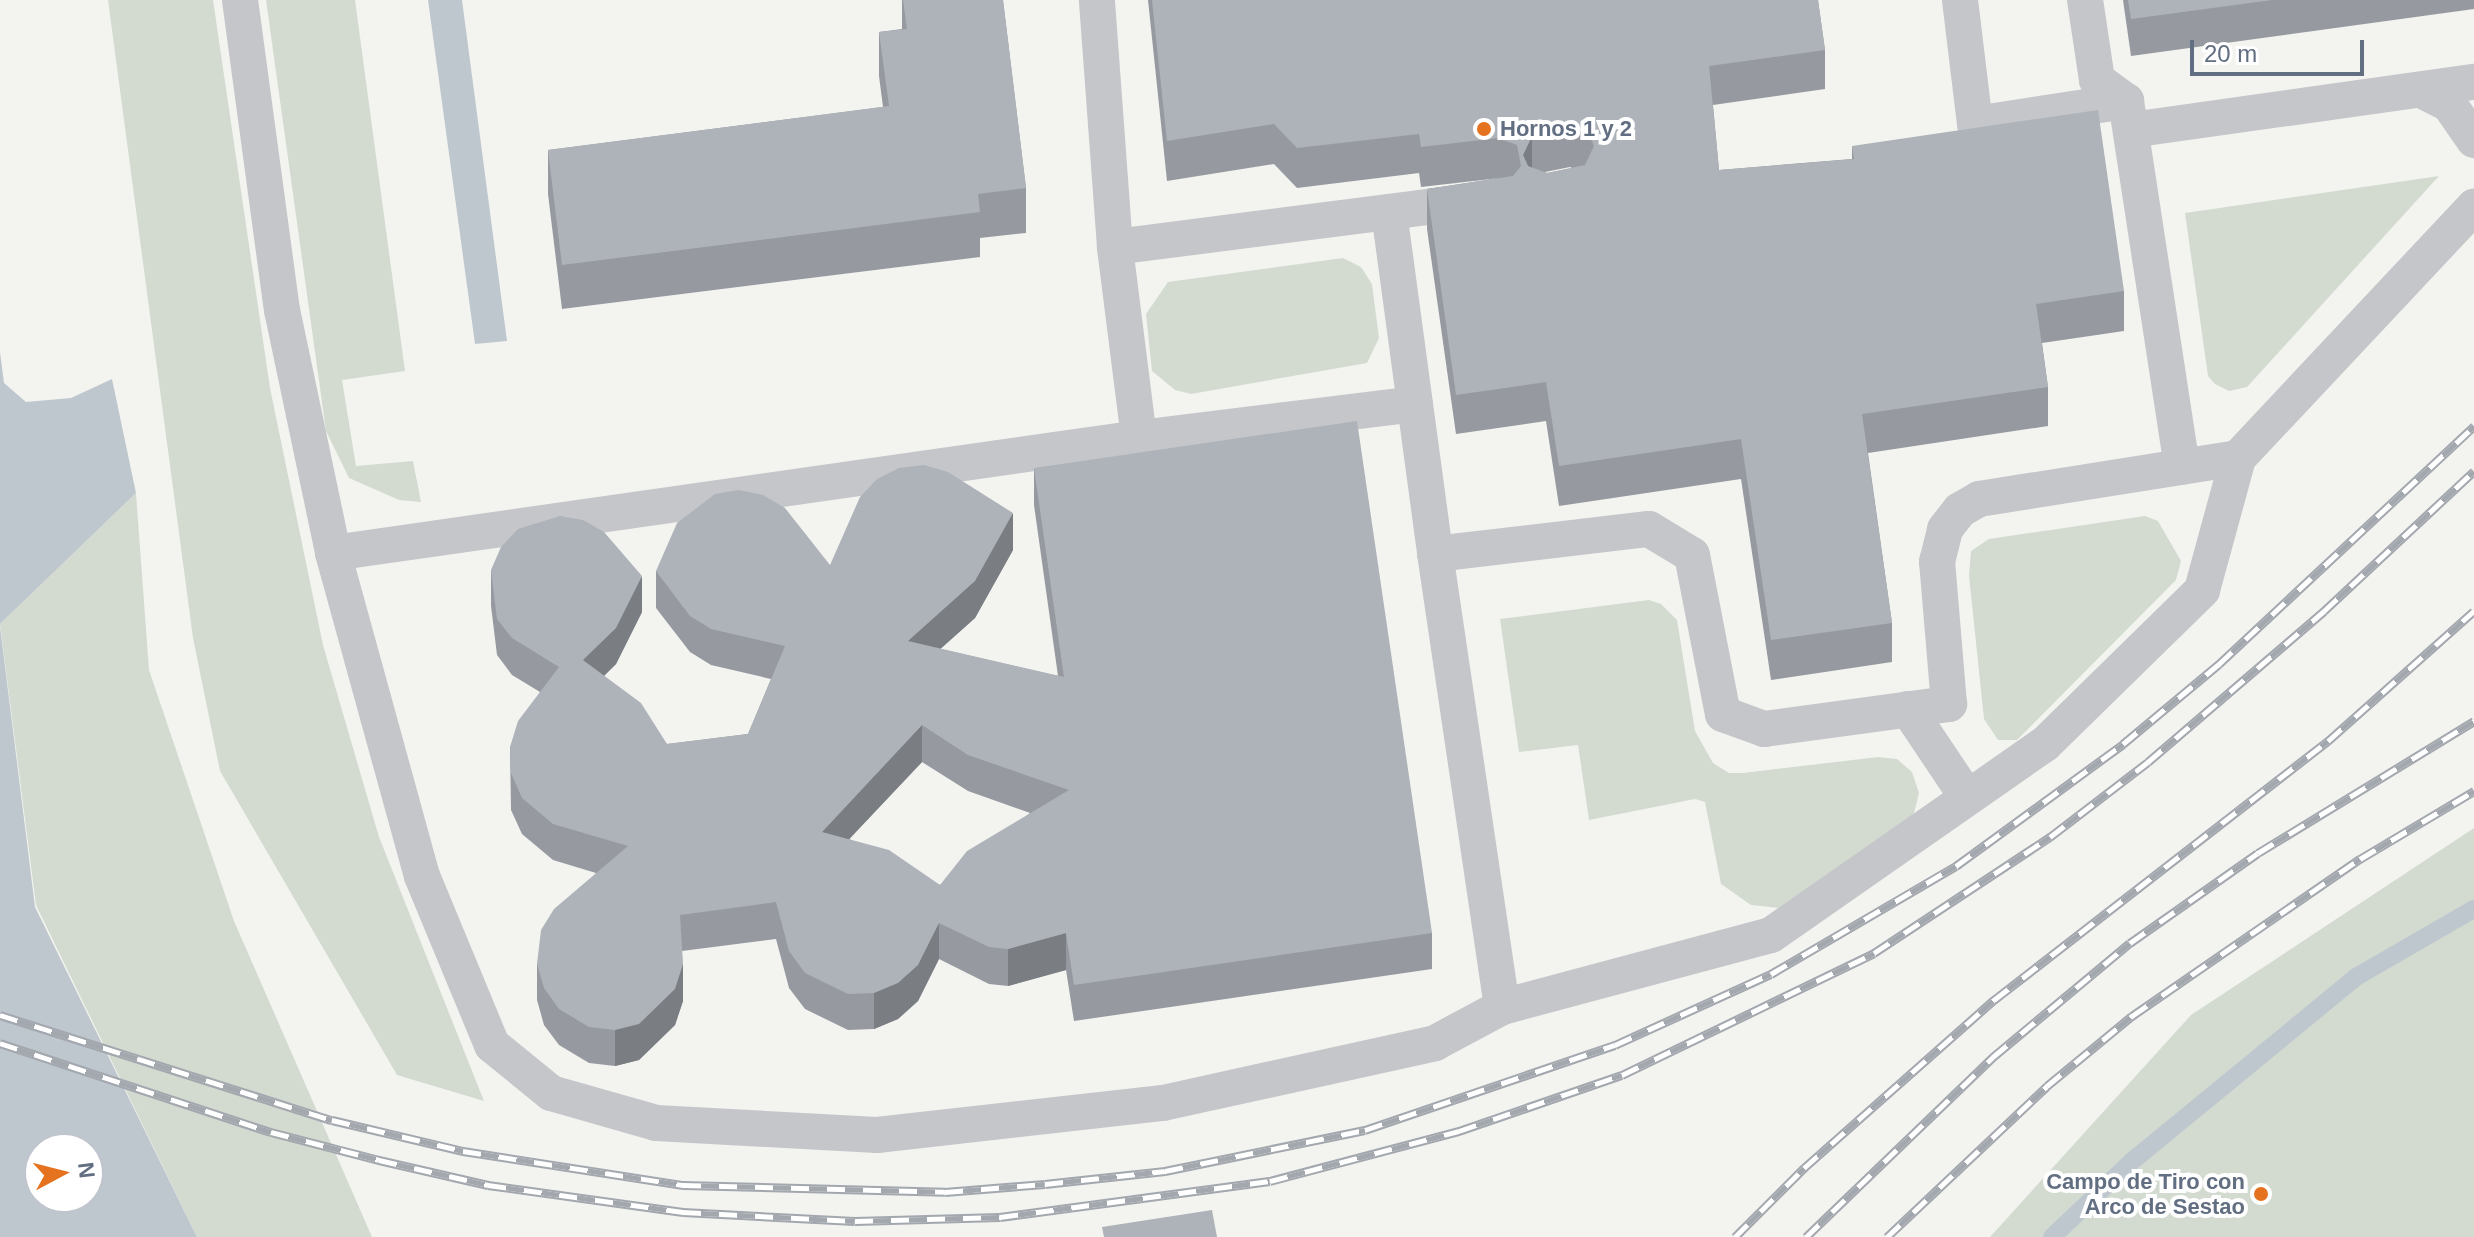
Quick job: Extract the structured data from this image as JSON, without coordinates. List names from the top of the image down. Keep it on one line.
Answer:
{"places":["Hornos 1 y 2","Campo de Tiro con Arco de Sestao"],"scale_bar":"20 m","north":"right"}
